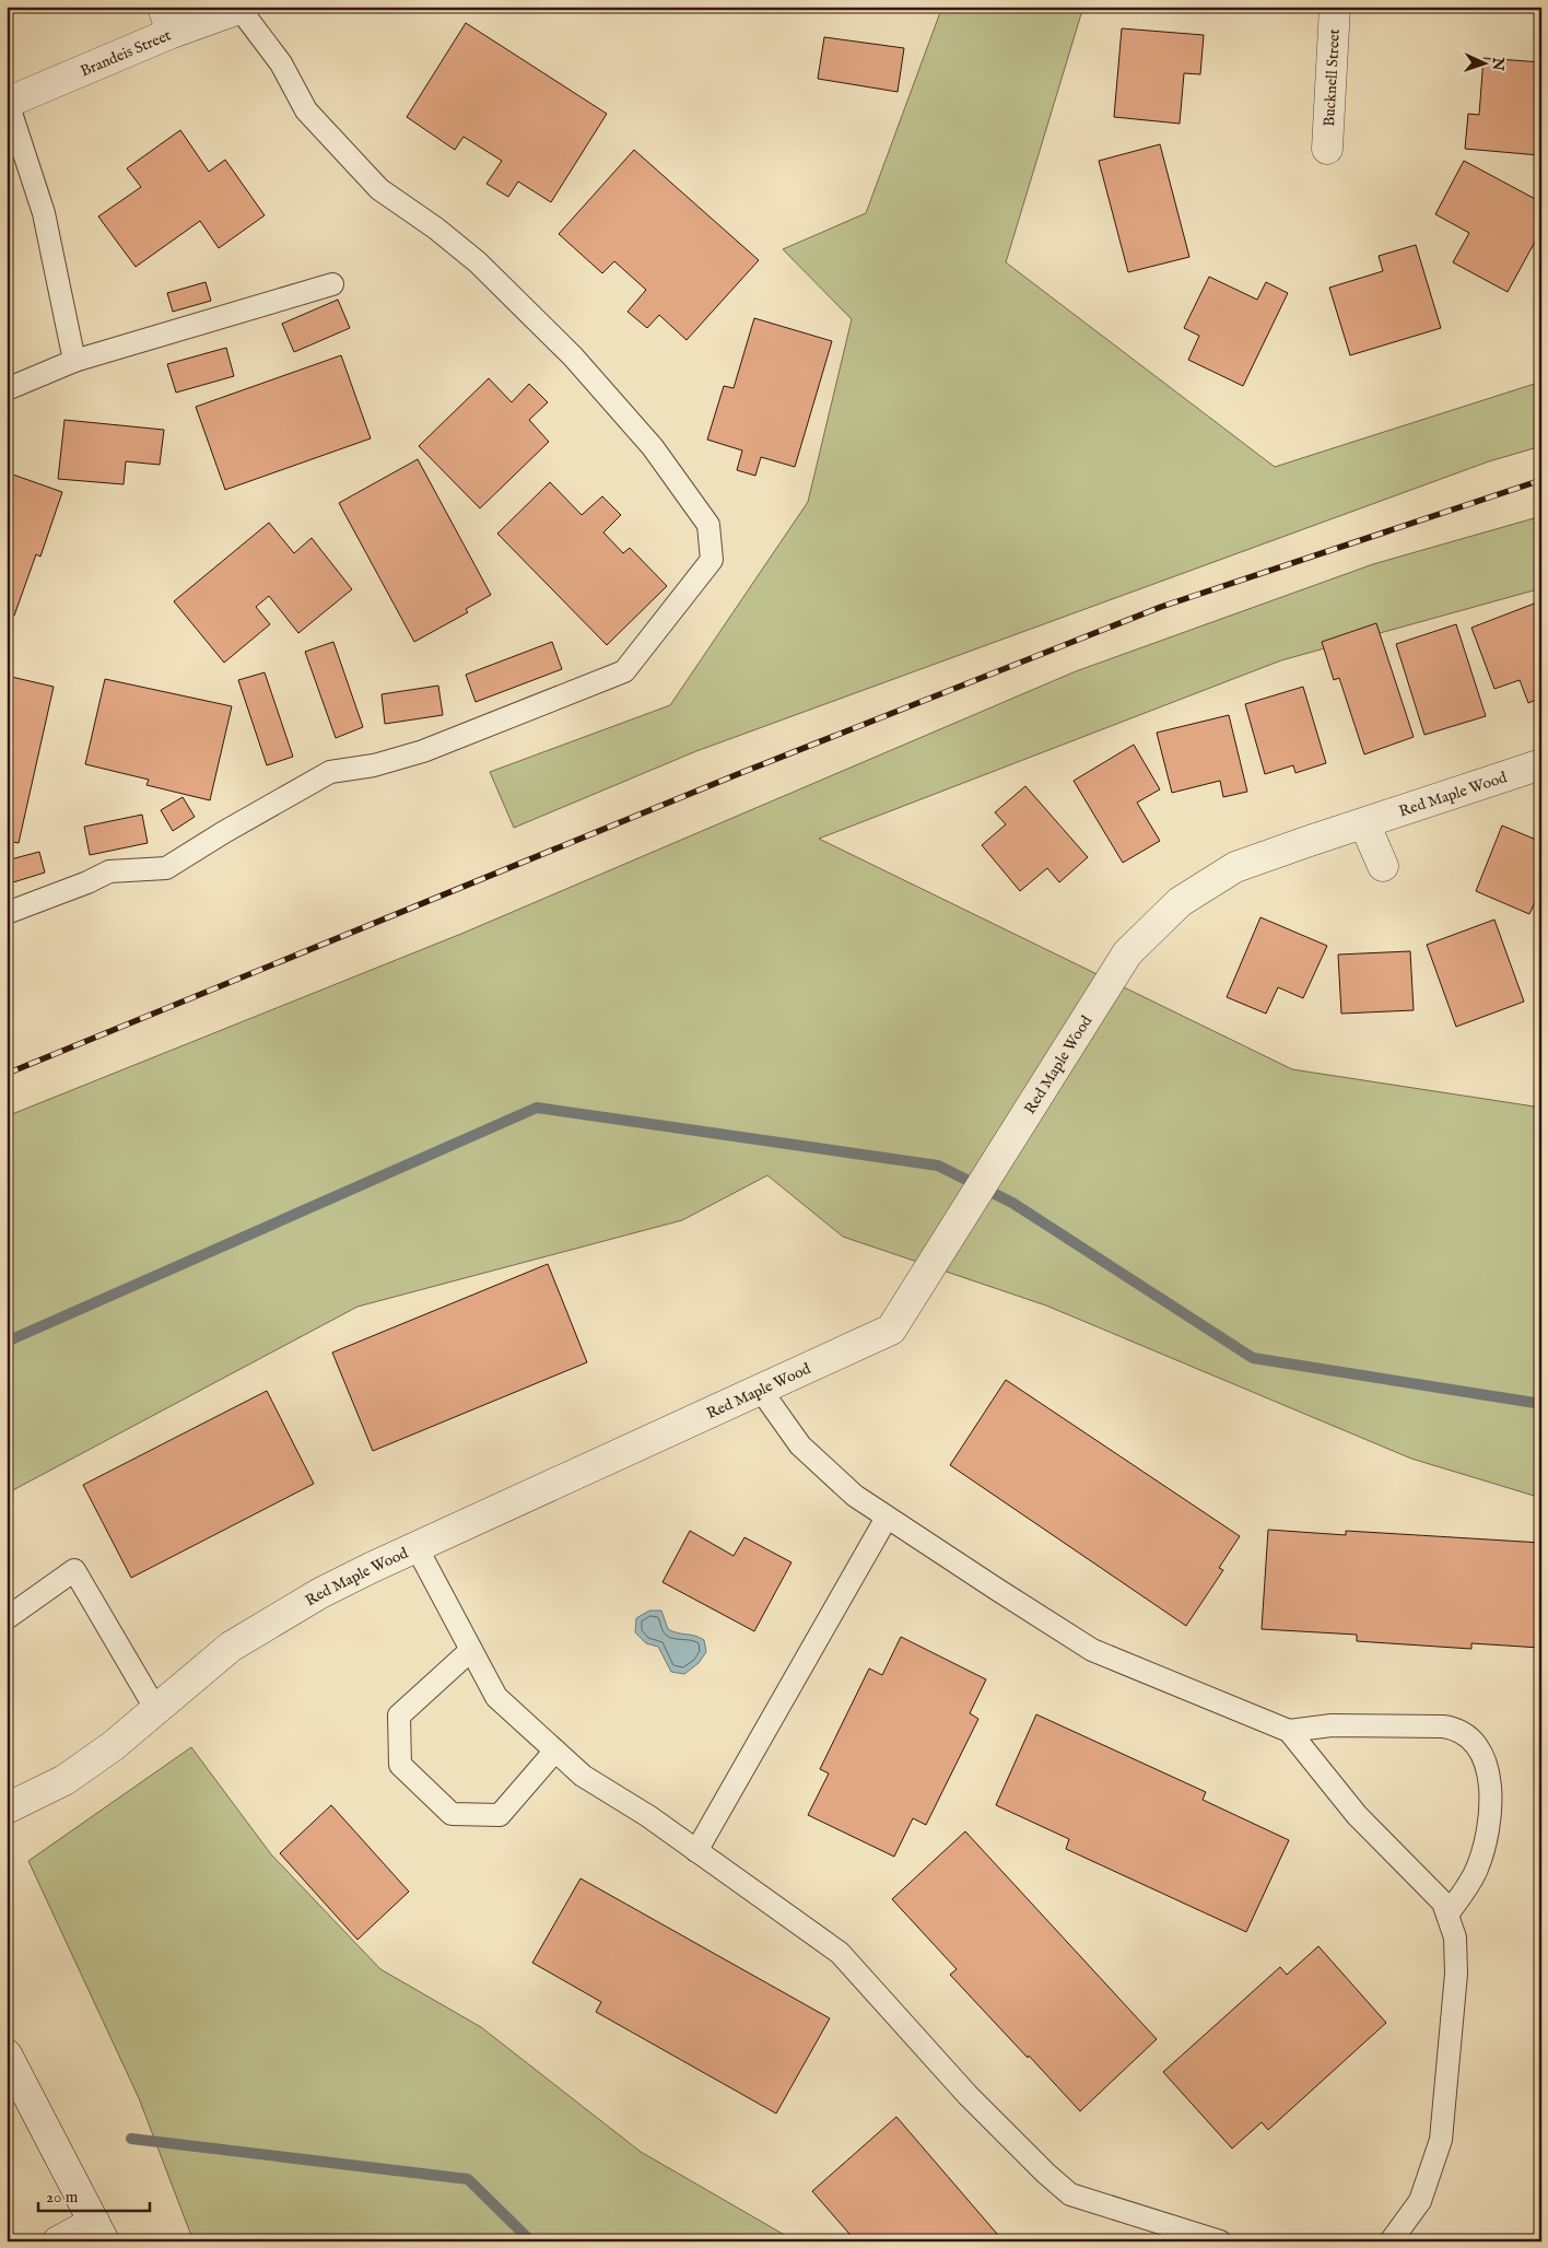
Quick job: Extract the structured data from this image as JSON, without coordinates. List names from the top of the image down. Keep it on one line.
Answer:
{"streets":{"street":["Brandeis Street","Bucknell Street","Red Maple Wood"]},"scale_bar":"20 m","north":"right"}
